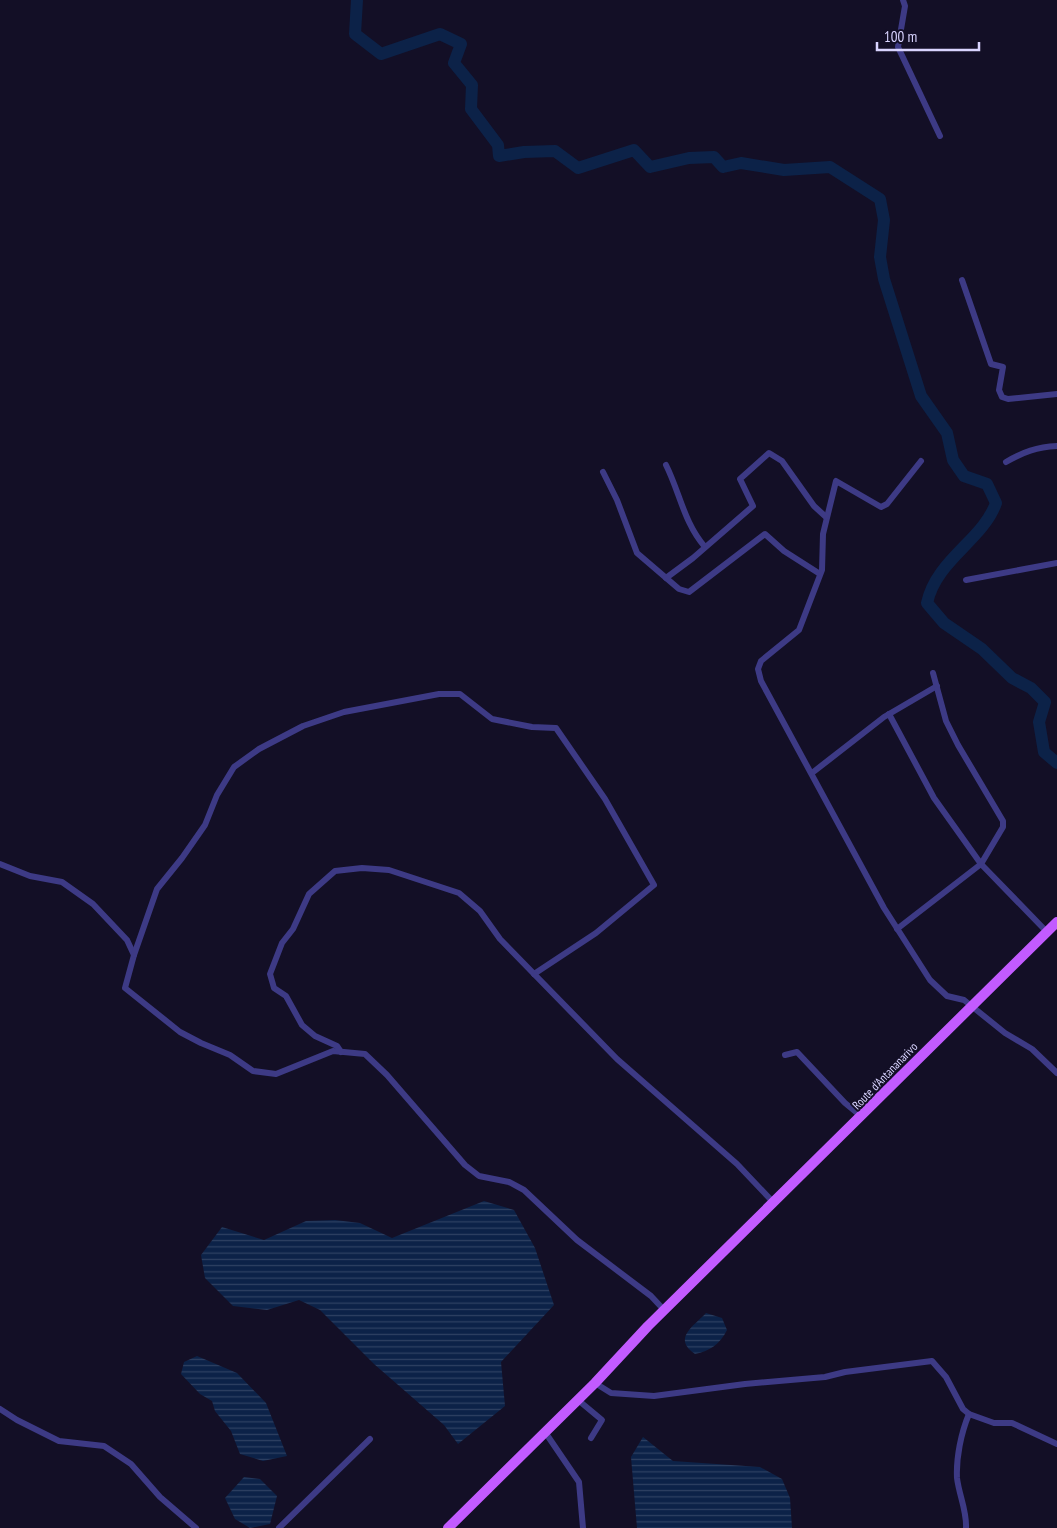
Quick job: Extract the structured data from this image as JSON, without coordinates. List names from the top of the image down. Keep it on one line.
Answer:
{"streets":{"main road":["Route d'Antananarivo"]},"scale_bar":"100 m"}
